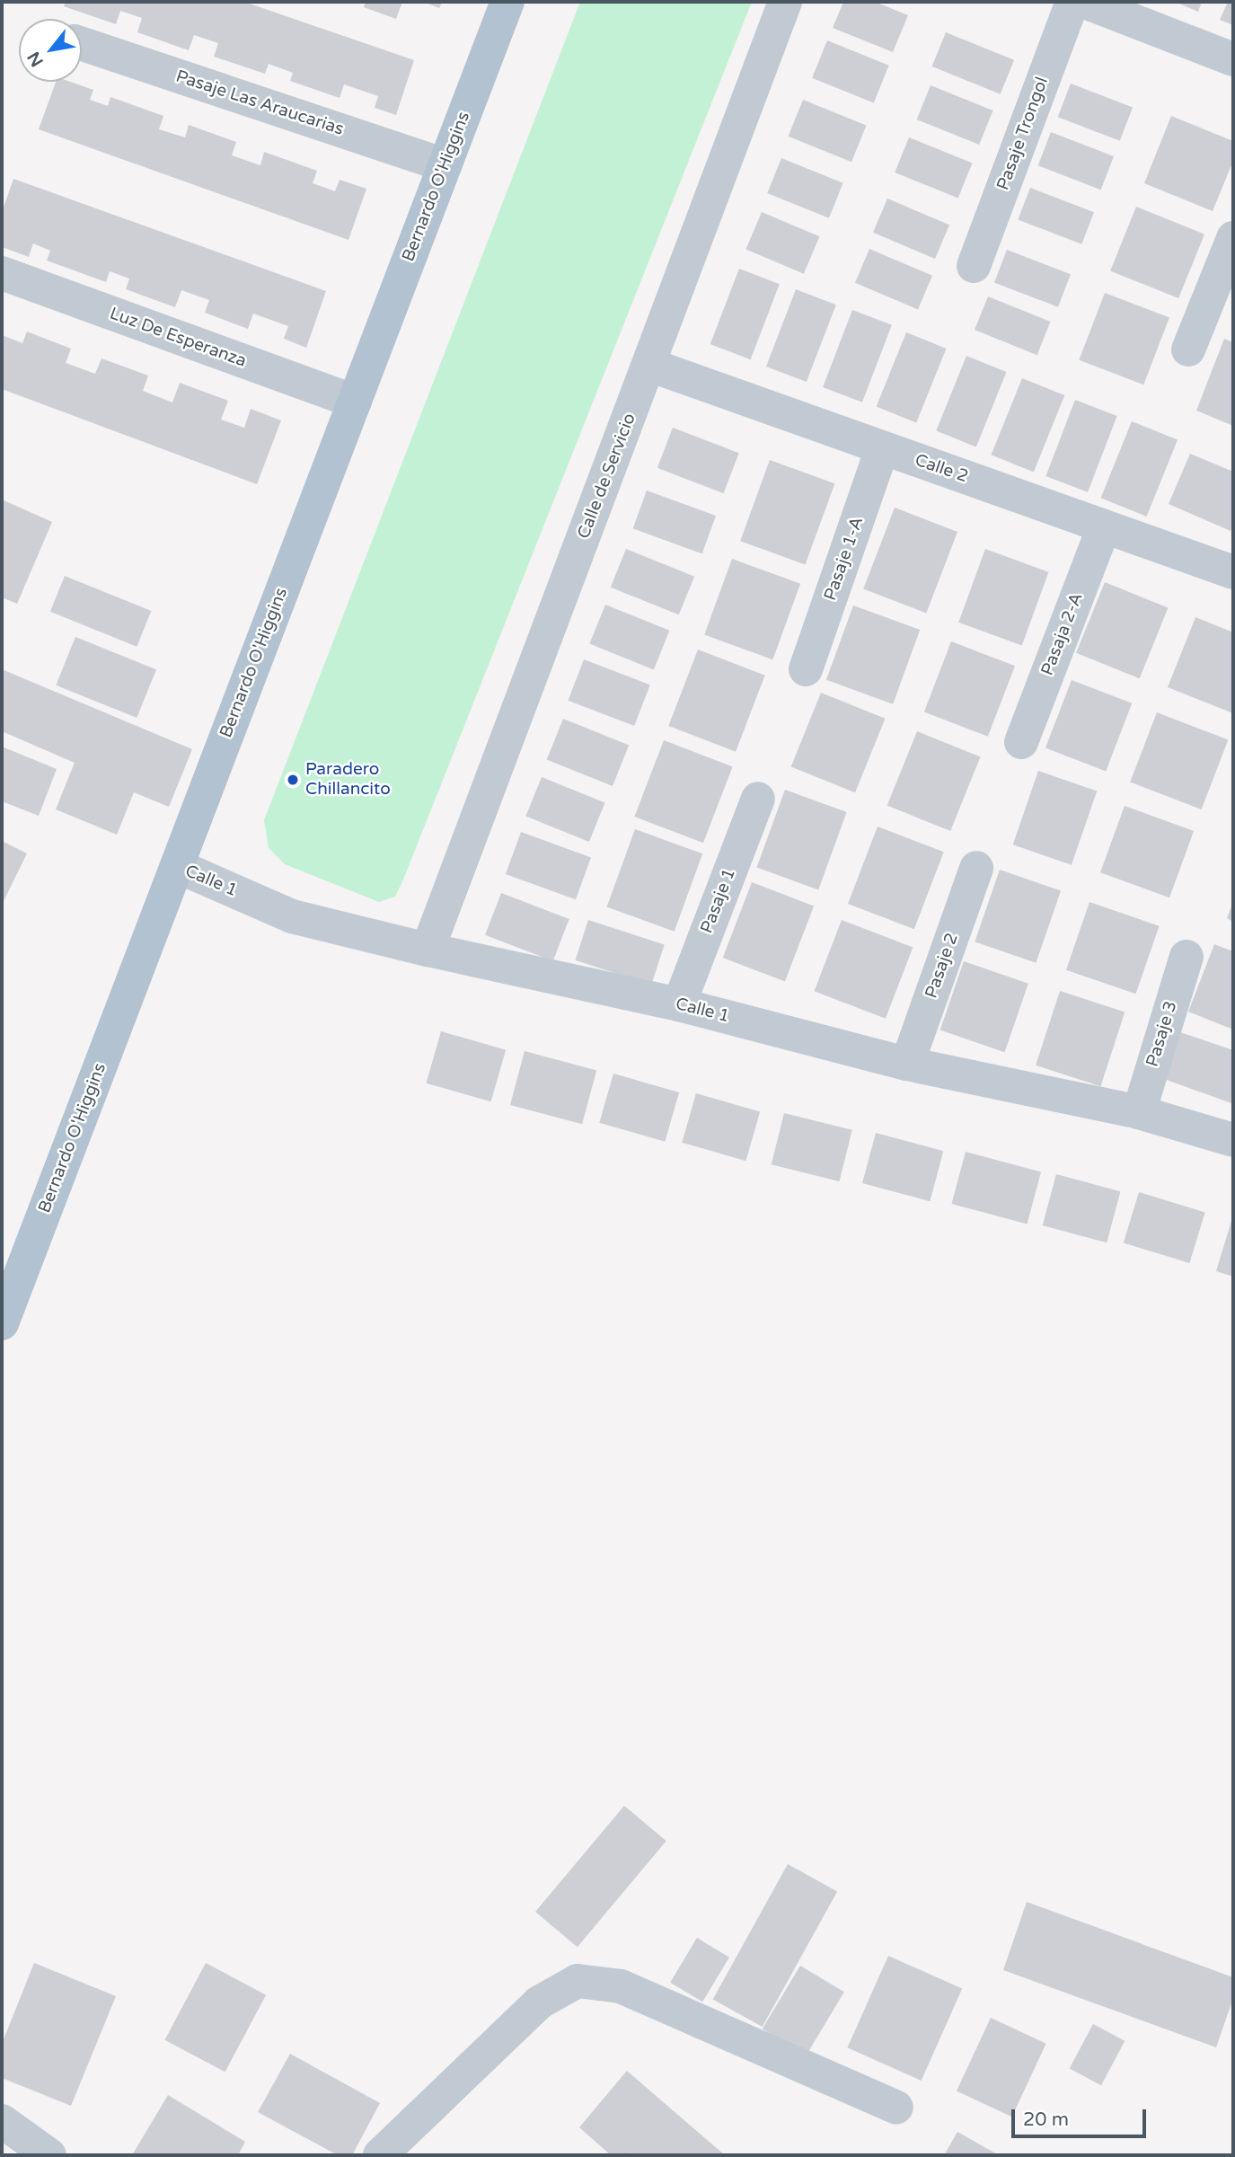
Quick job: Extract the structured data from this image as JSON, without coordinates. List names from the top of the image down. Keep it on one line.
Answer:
{"streets":{"main road":["Bernardo O'Higgins"],"street":["Pasaje Las Araucarias","Pasaje Trongol","Luz De Esperanza","Calle 2","Calle de Servicio","Pasaje 1-A","Pasaja 2-A","Calle 1","Pasaje 1","Pasaje 2","Pasaje 3"]},"crossings":[["Pasaje Las Araucarias","Bernardo O'Higgins"],["Bernardo O'Higgins","Luz De Esperanza"],["Bernardo O'Higgins","Calle 1"],["Calle 2","Calle de Servicio"],["Calle 2","Pasaje 1-A"],["Calle 2","Pasaja 2-A"],["Calle de Servicio","Calle 1"],["Calle 1","Pasaje 1"],["Calle 1","Pasaje 2"],["Calle 1","Pasaje 3"]],"places":["Paradero Chillancito"],"scale_bar":"20 m","north":"bottom left"}
